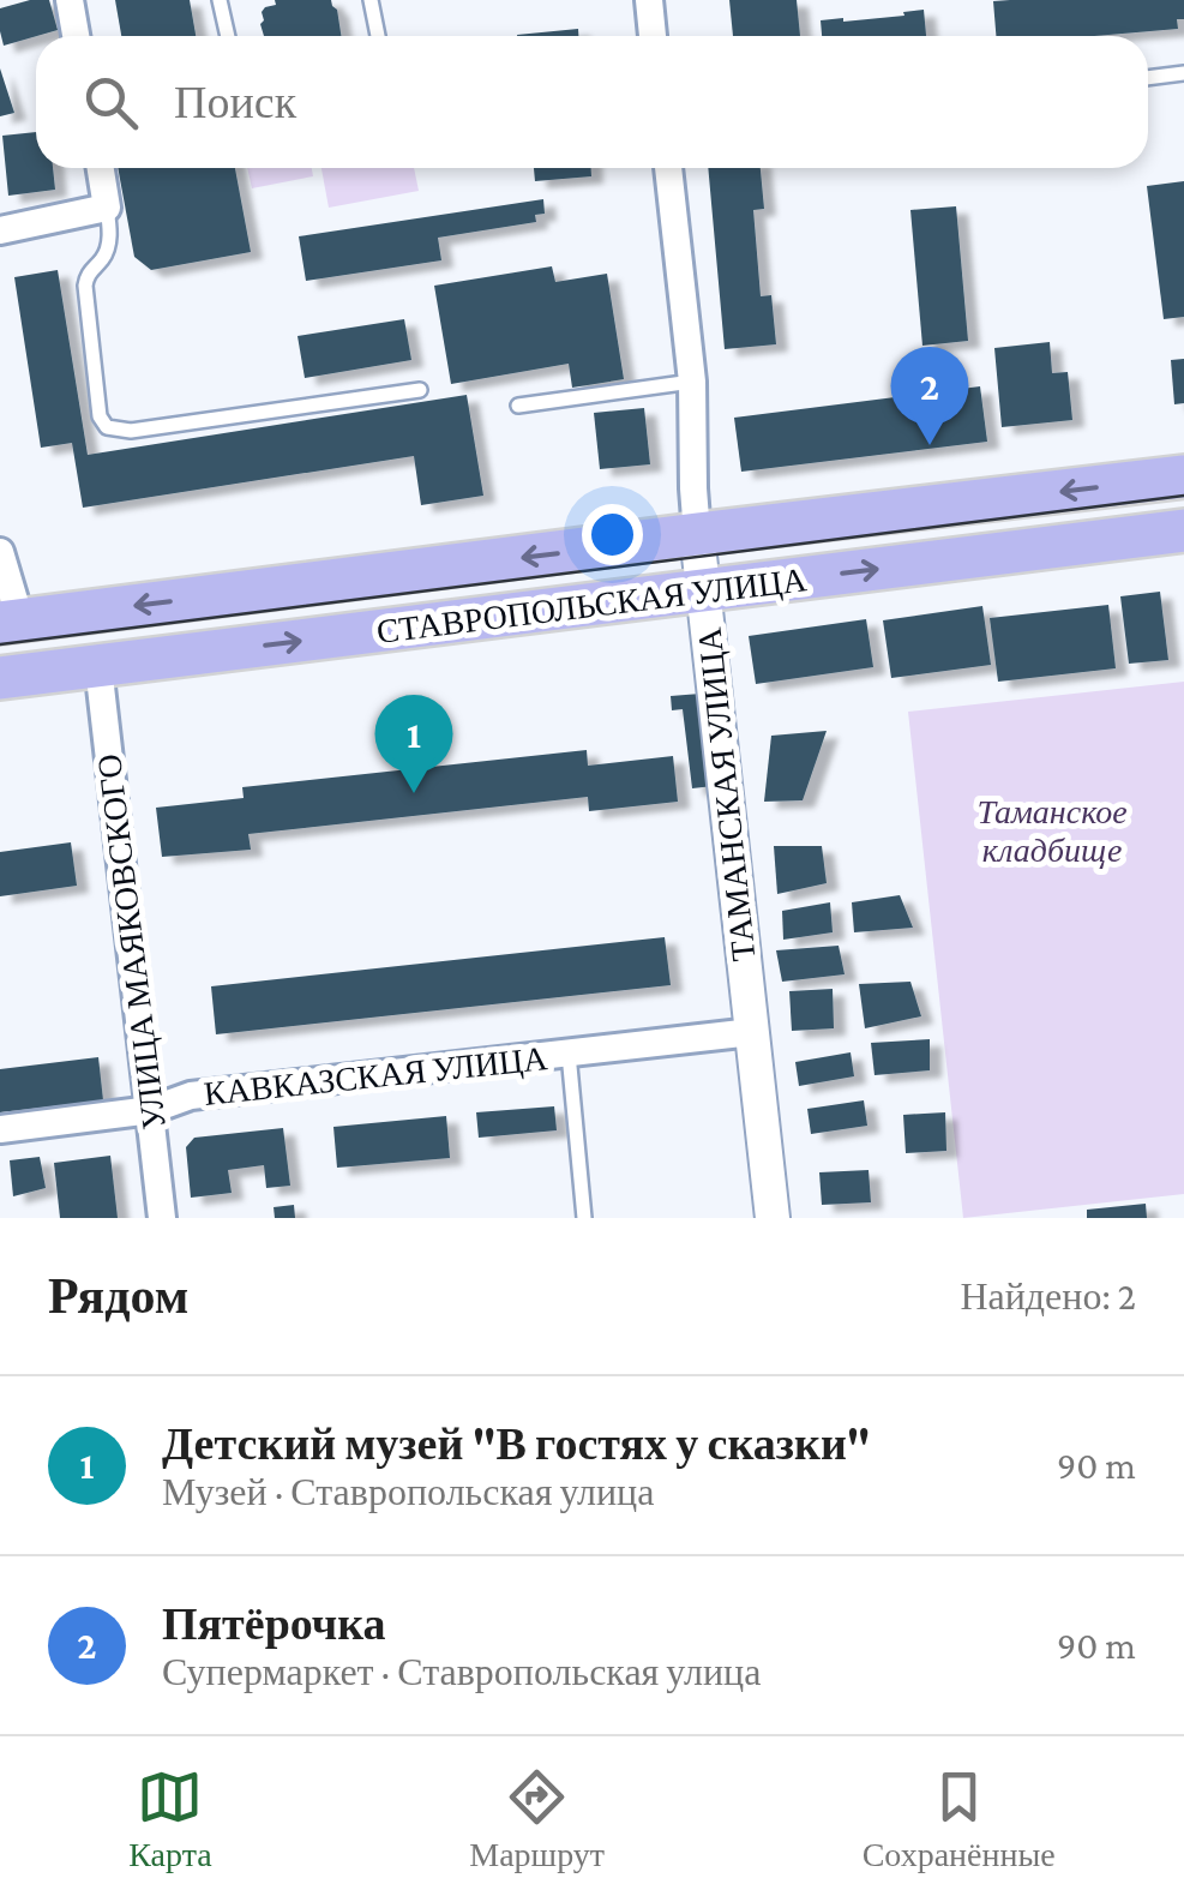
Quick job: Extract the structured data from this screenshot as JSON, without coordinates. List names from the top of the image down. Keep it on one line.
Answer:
{"streets":{"main road":["СТАВРОПОЛЬСКАЯ УЛИЦА"],"street":["ТАМАНСКАЯ УЛИЦА","УЛИЦА МАЯКОВСКОГО","КАВКАЗСКАЯ УЛИЦА"]},"crossings":[["СТАВРОПОЛЬСКАЯ УЛИЦА","ТАМАНСКАЯ УЛИЦА"],["СТАВРОПОЛЬСКАЯ УЛИЦА","УЛИЦА МАЯКОВСКОГО"],["ТАМАНСКАЯ УЛИЦА","КАВКАЗСКАЯ УЛИЦА"],["УЛИЦА МАЯКОВСКОГО","КАВКАЗСКАЯ УЛИЦА"]],"parks":["Таманское кладбище"],"page":{"search":"Поиск","pins":["2","1"],"heading":["Рядом","Найдено: 2"],"list":[{"mark":"1","name":"Детский музей \"В гостях у сказки\"","note":"Музей · Ставропольская улица","value":"90 m"},{"mark":"2","name":"Пятёрочка","note":"Супермаркет · Ставропольская улица","value":"90 m"}],"nav":["Карта","Маршрут","Сохранённые"]}}
